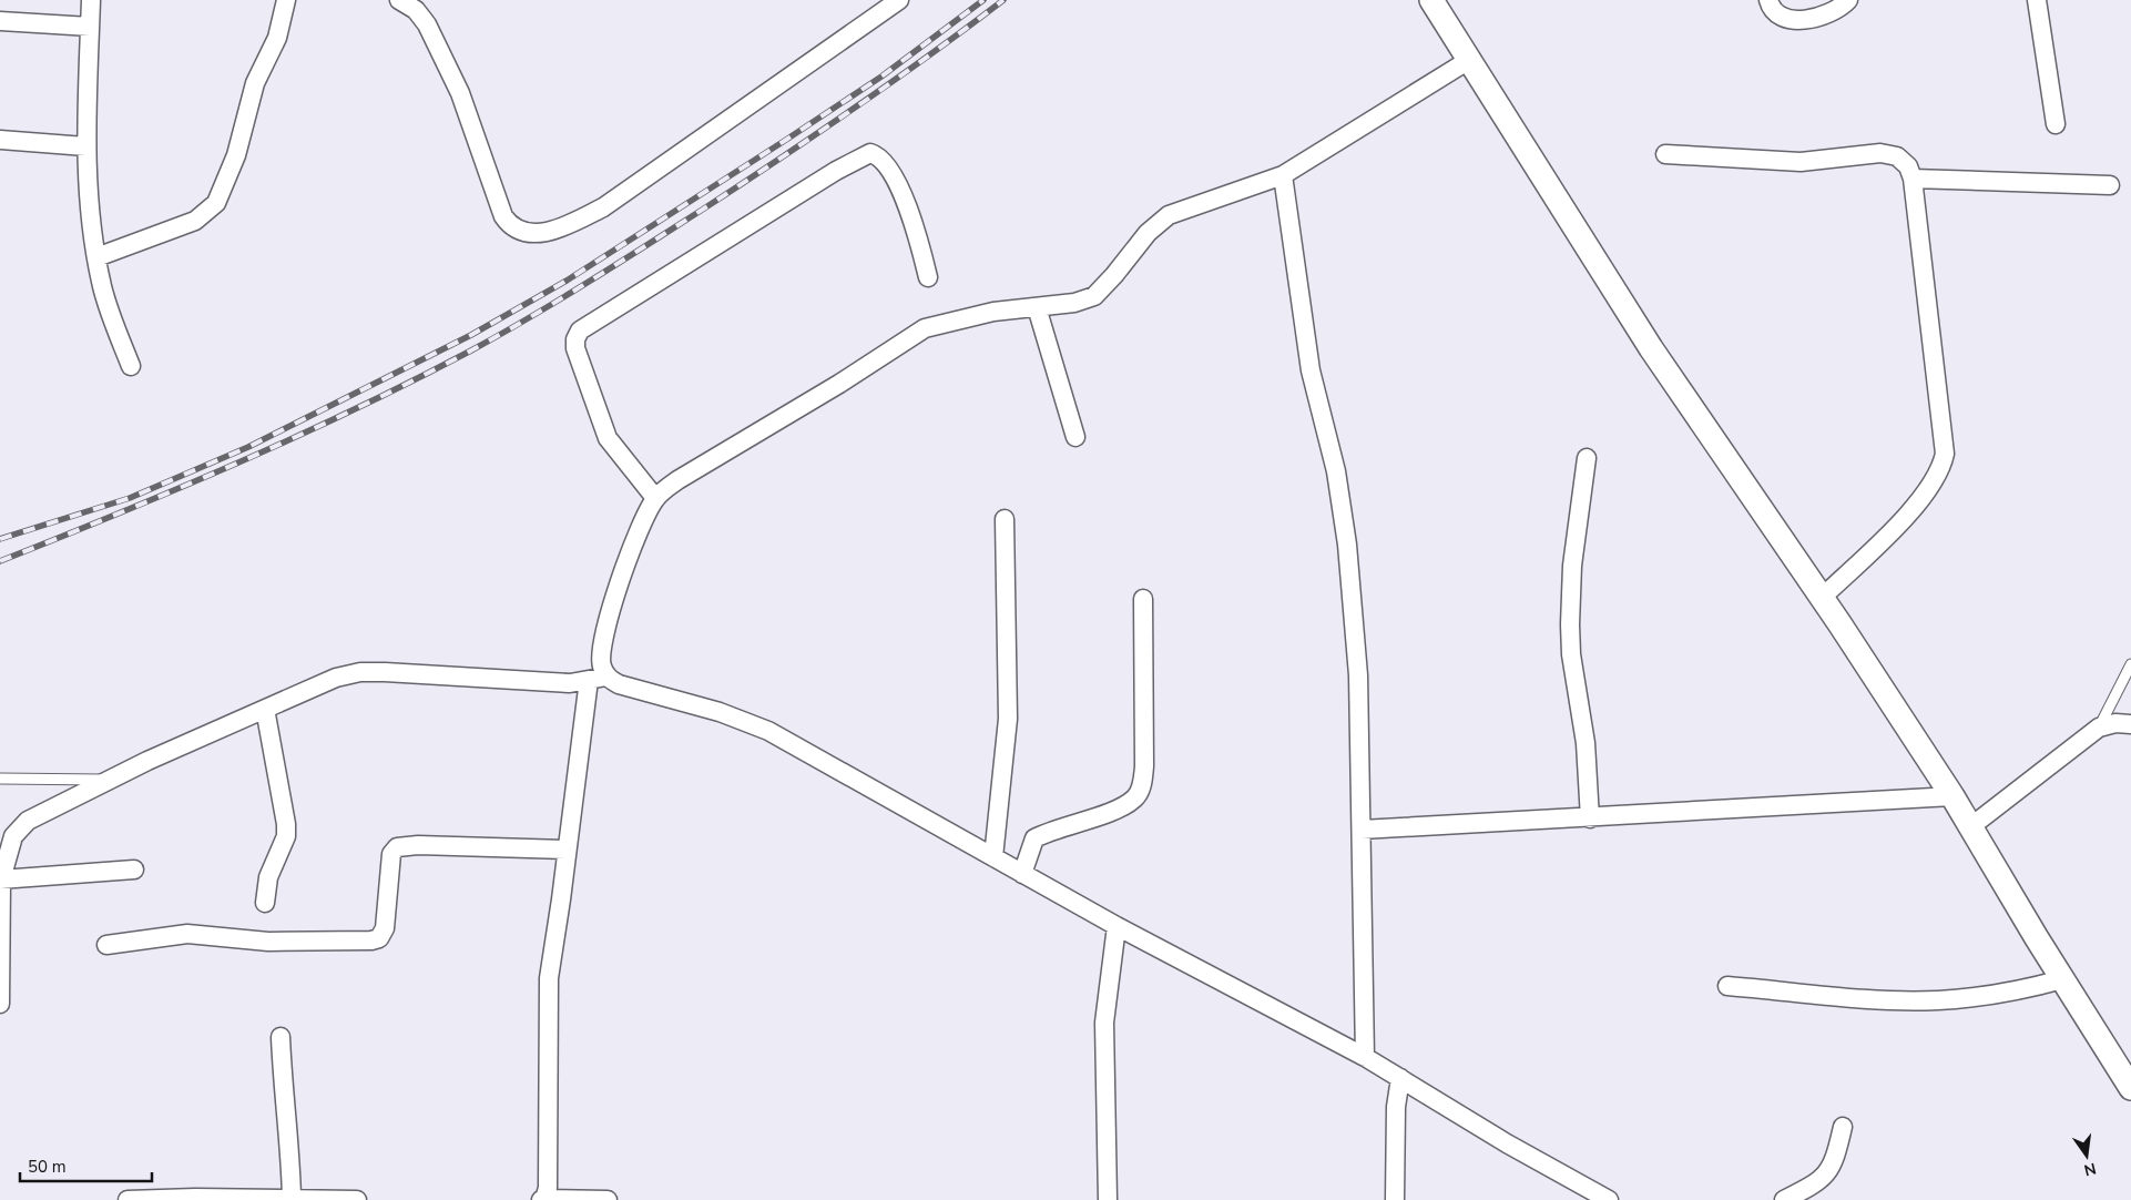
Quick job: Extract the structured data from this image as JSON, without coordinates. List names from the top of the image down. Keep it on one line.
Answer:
{"scale_bar":"50 m","north":"bottom"}
